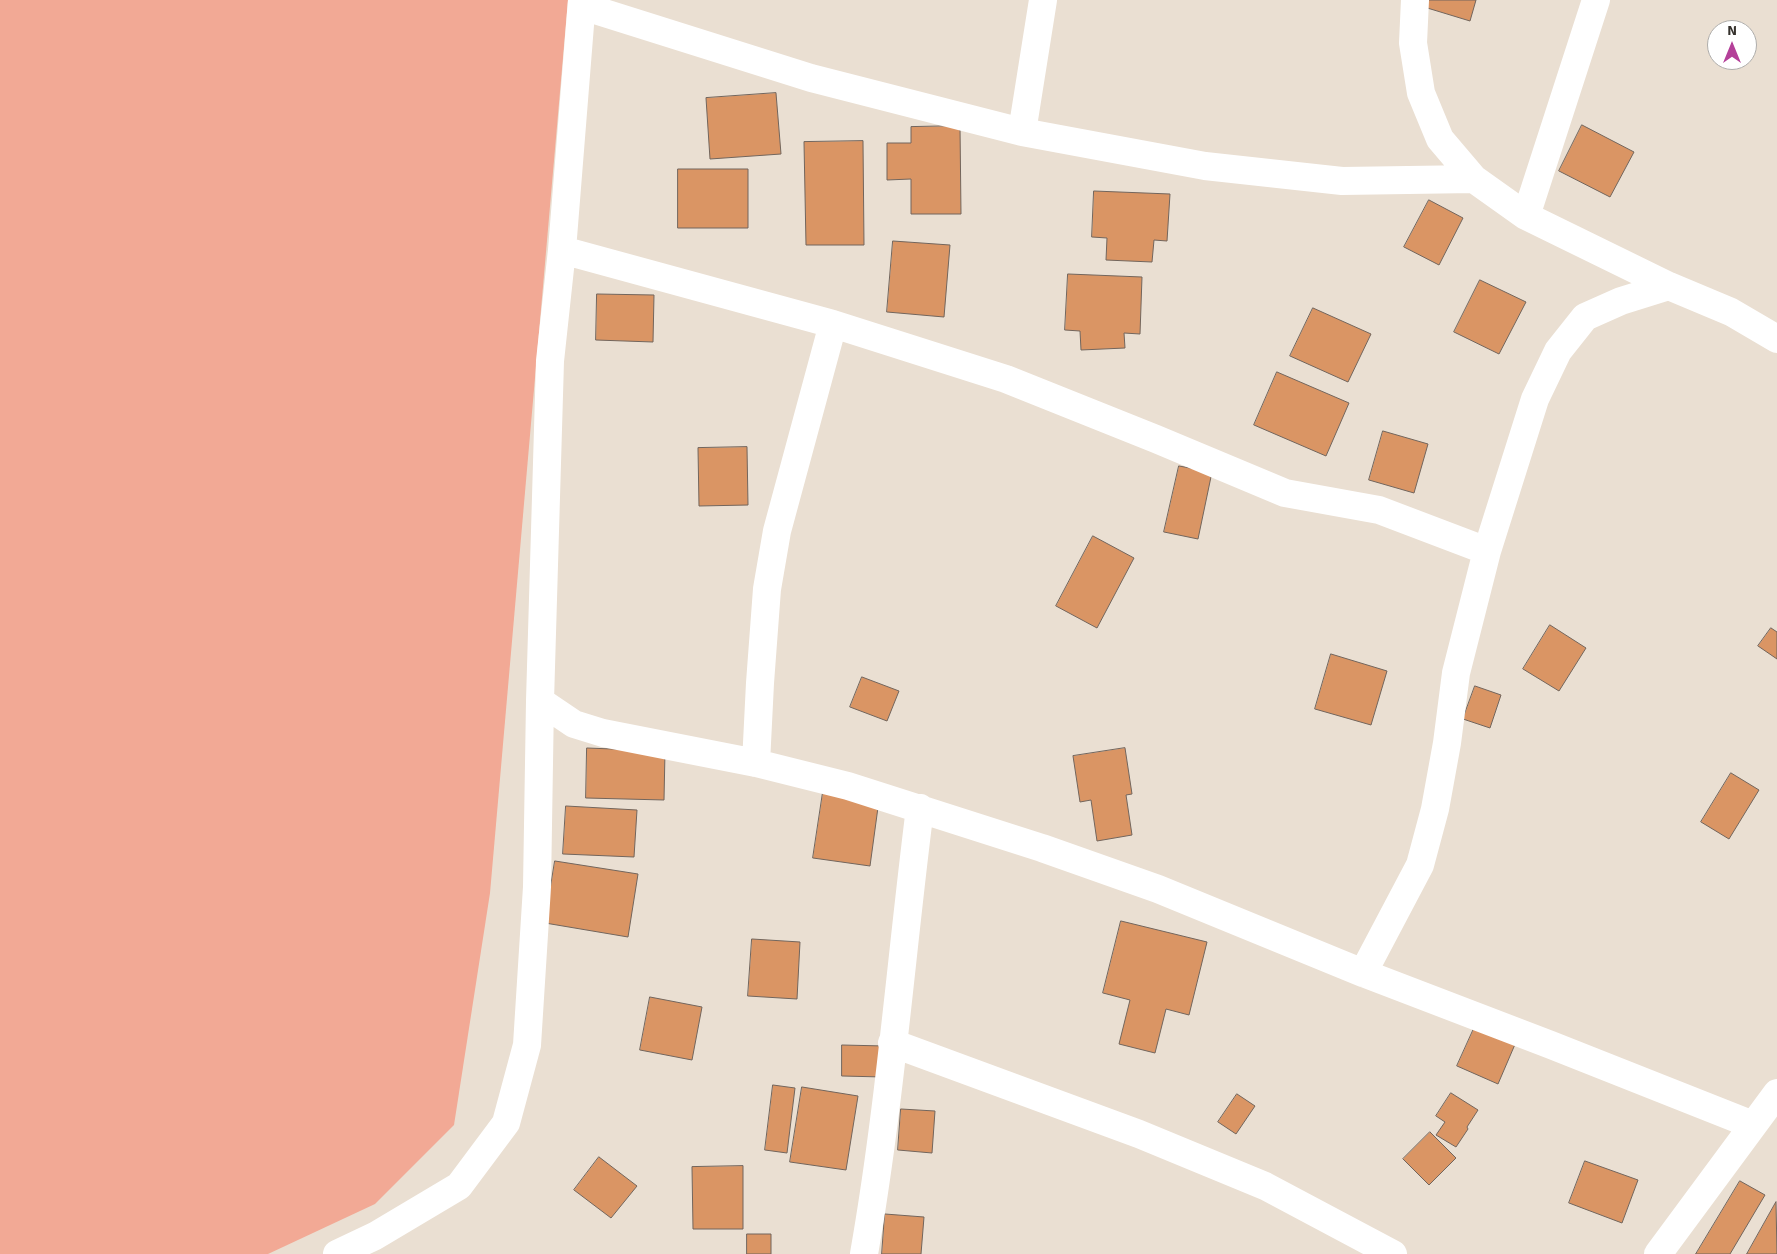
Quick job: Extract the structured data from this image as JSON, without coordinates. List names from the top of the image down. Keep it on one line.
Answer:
{"north":"top"}
